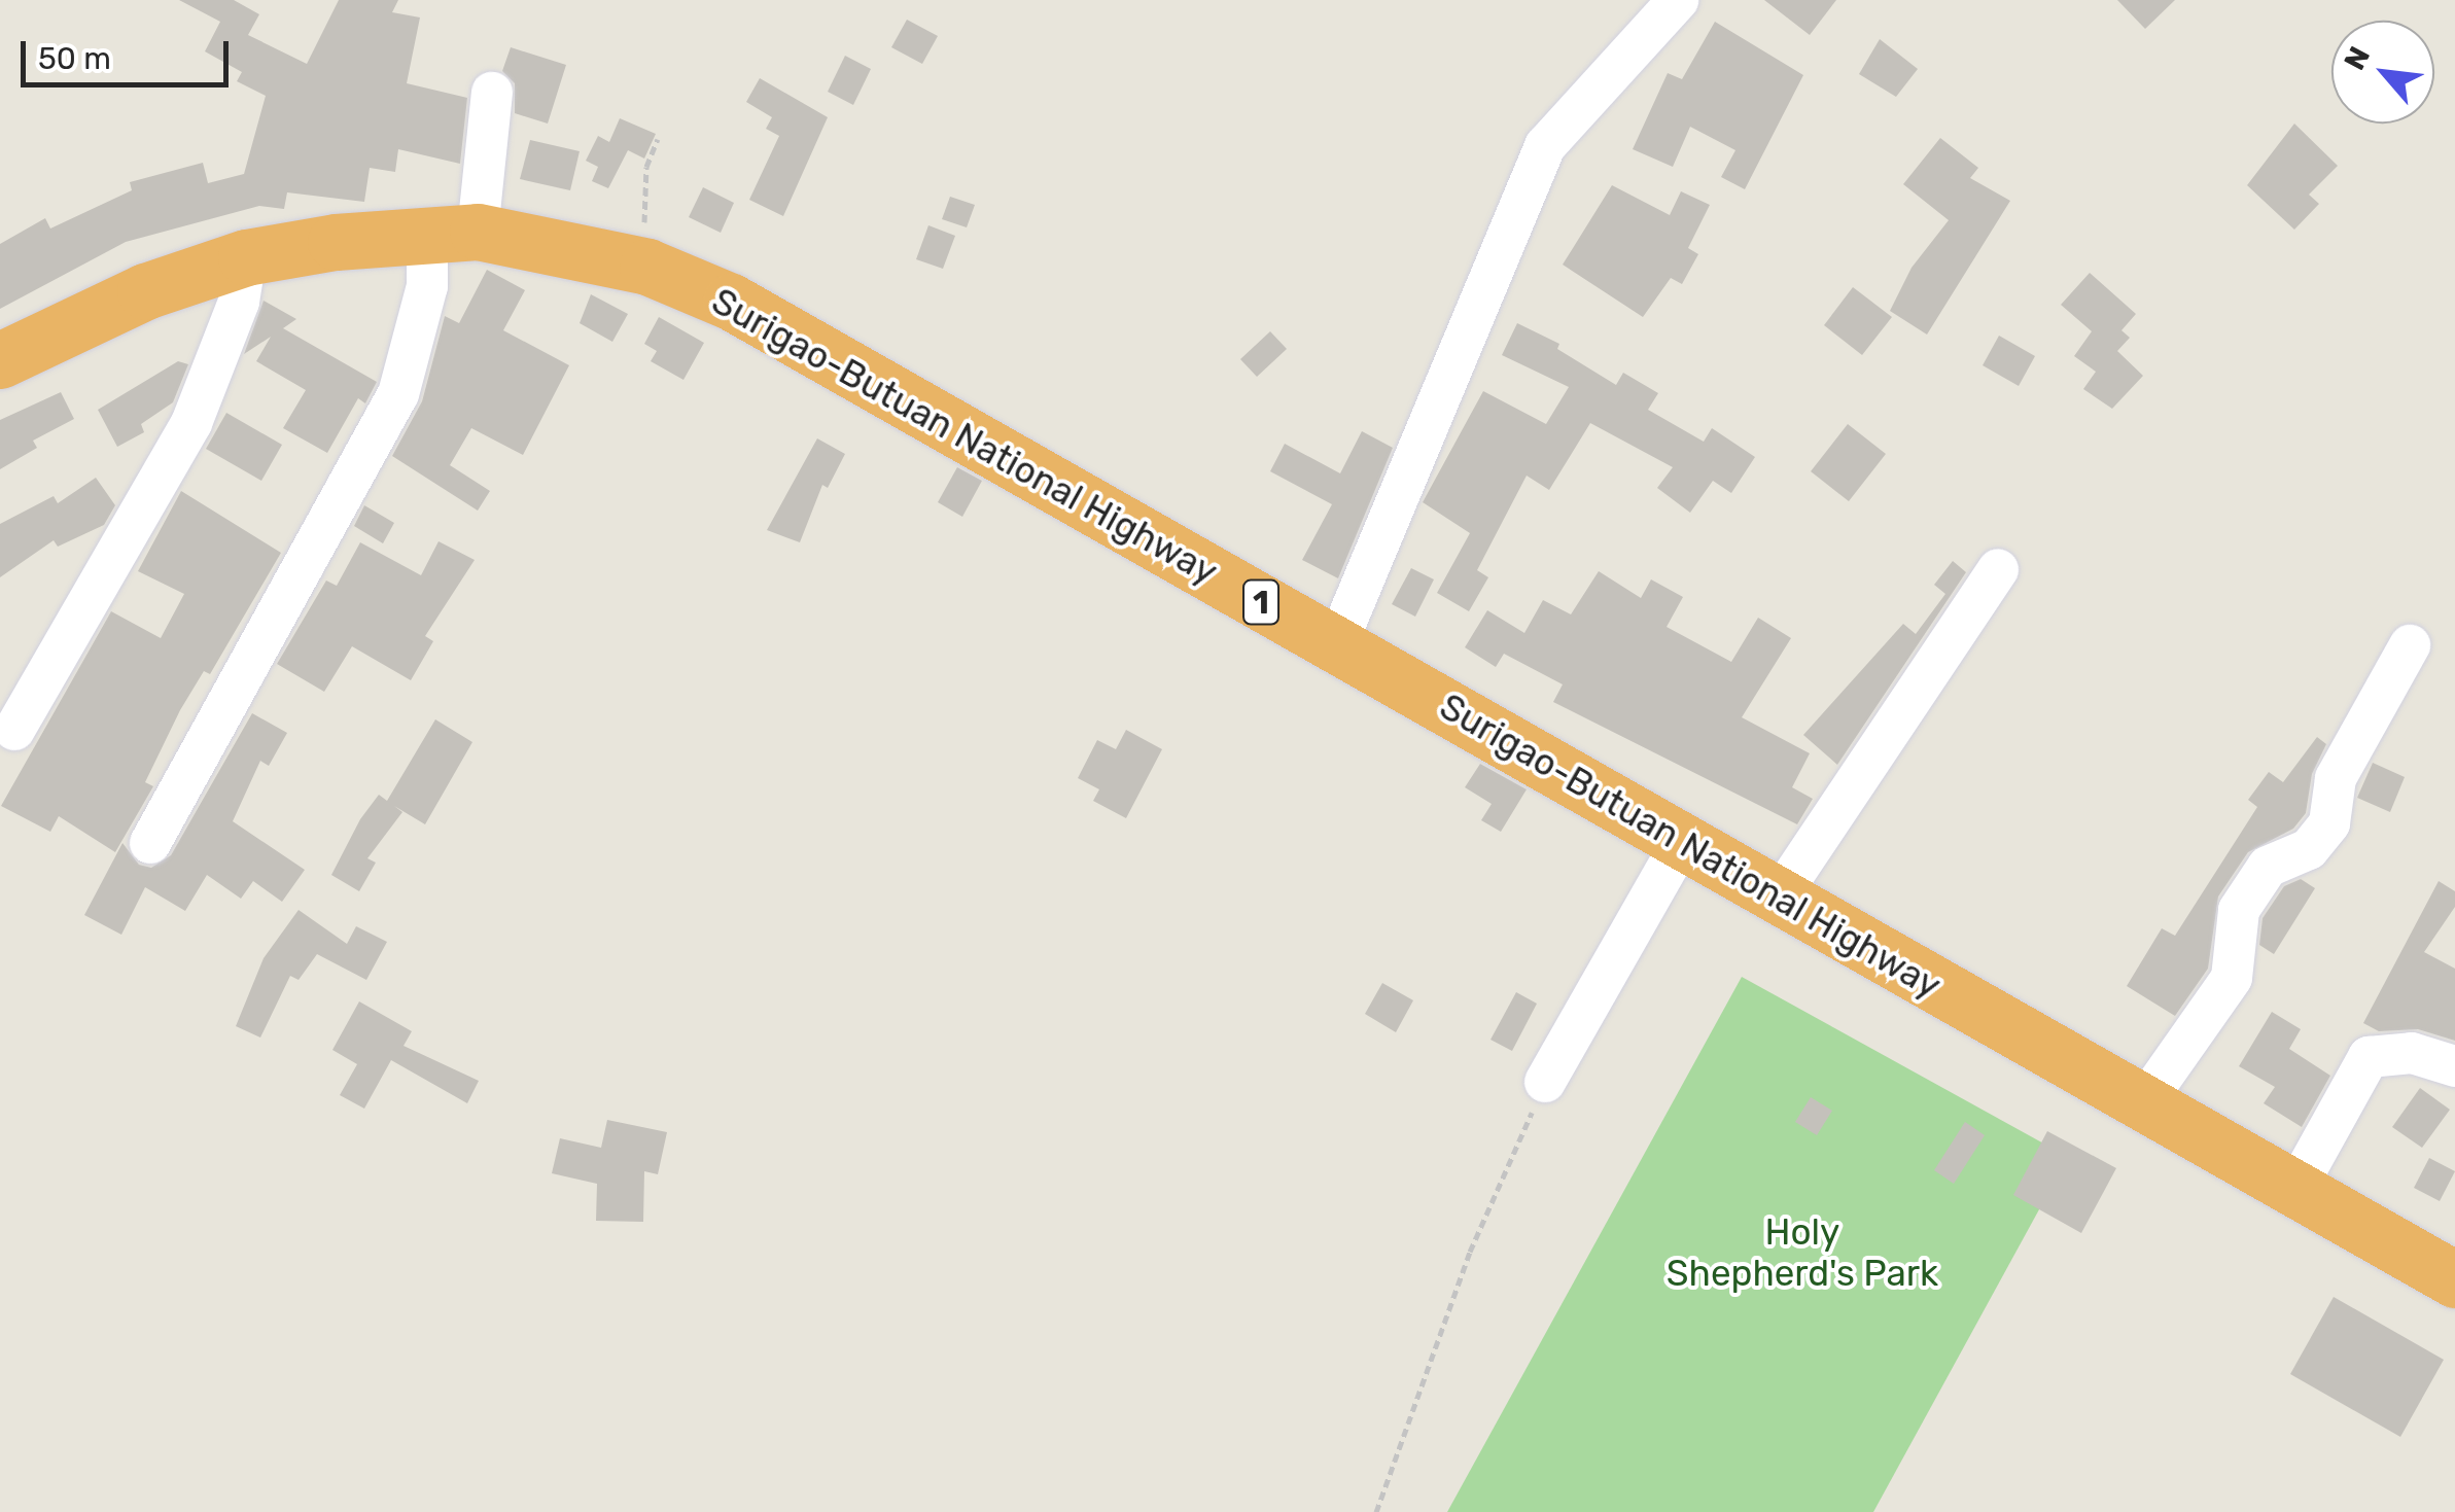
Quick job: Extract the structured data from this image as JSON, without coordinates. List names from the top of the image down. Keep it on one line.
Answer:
{"streets":{"highway":["Surigao-Butuan National Highway","1"]},"parks":["Holy Shepherd's Park"],"scale_bar":"50 m","north":"top left"}
